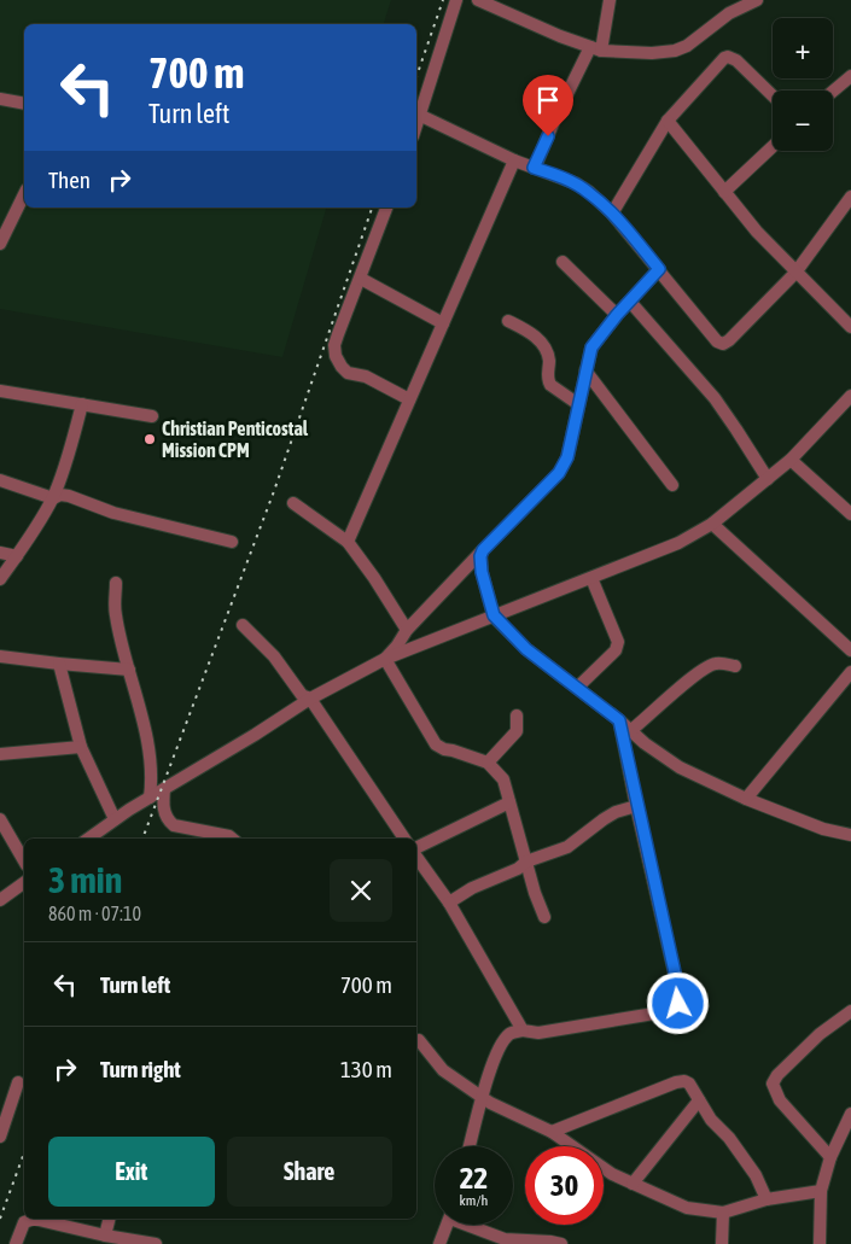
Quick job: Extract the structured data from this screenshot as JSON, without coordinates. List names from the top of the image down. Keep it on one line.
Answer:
{"places":["Christian Penticostal Mission CPM"],"page":{"map_buttons":["+","−"],"turn":["700 m","Turn left"],"then":"Then","heading":["3 min","860 m · 07:10"],"list":[{"name":"Turn left","value":"700 m"},{"name":"Turn right","value":"130 m"}],"buttons":["Exit","Share"],"speed":"22 km/h","limit":"30"}}
